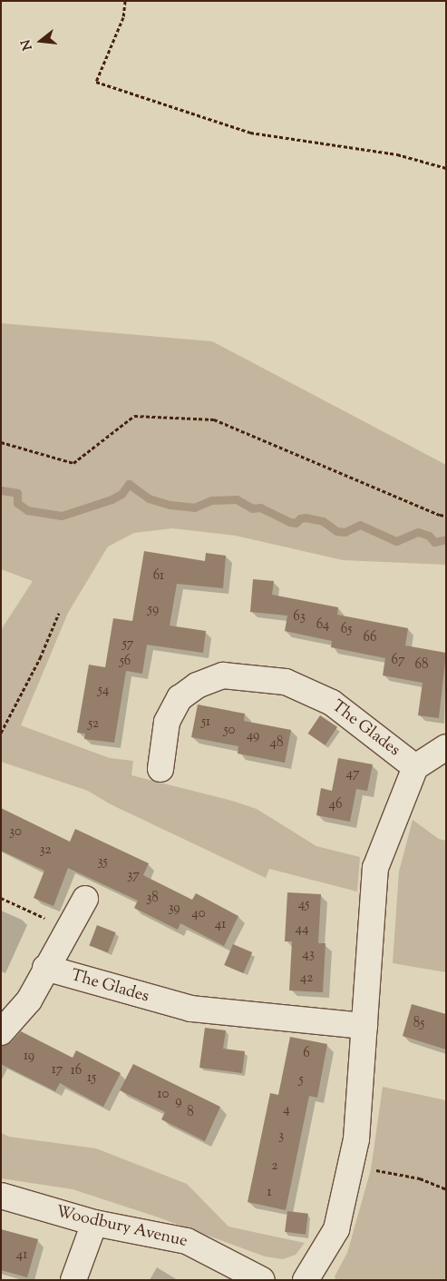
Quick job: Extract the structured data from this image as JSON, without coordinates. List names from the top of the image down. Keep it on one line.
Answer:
{"streets":{"street":["The Glades","Woodbury Avenue"]},"house_numbers":["61","59","63","64","65","66","57","67","56","68","54","51","52","50","49","48","47","46","30","32","35","37","38","45","39","40","41","44","43","42","85","6","19","17","16","15","5","10","9","4","8","3","2","1","41"],"north":"left"}
